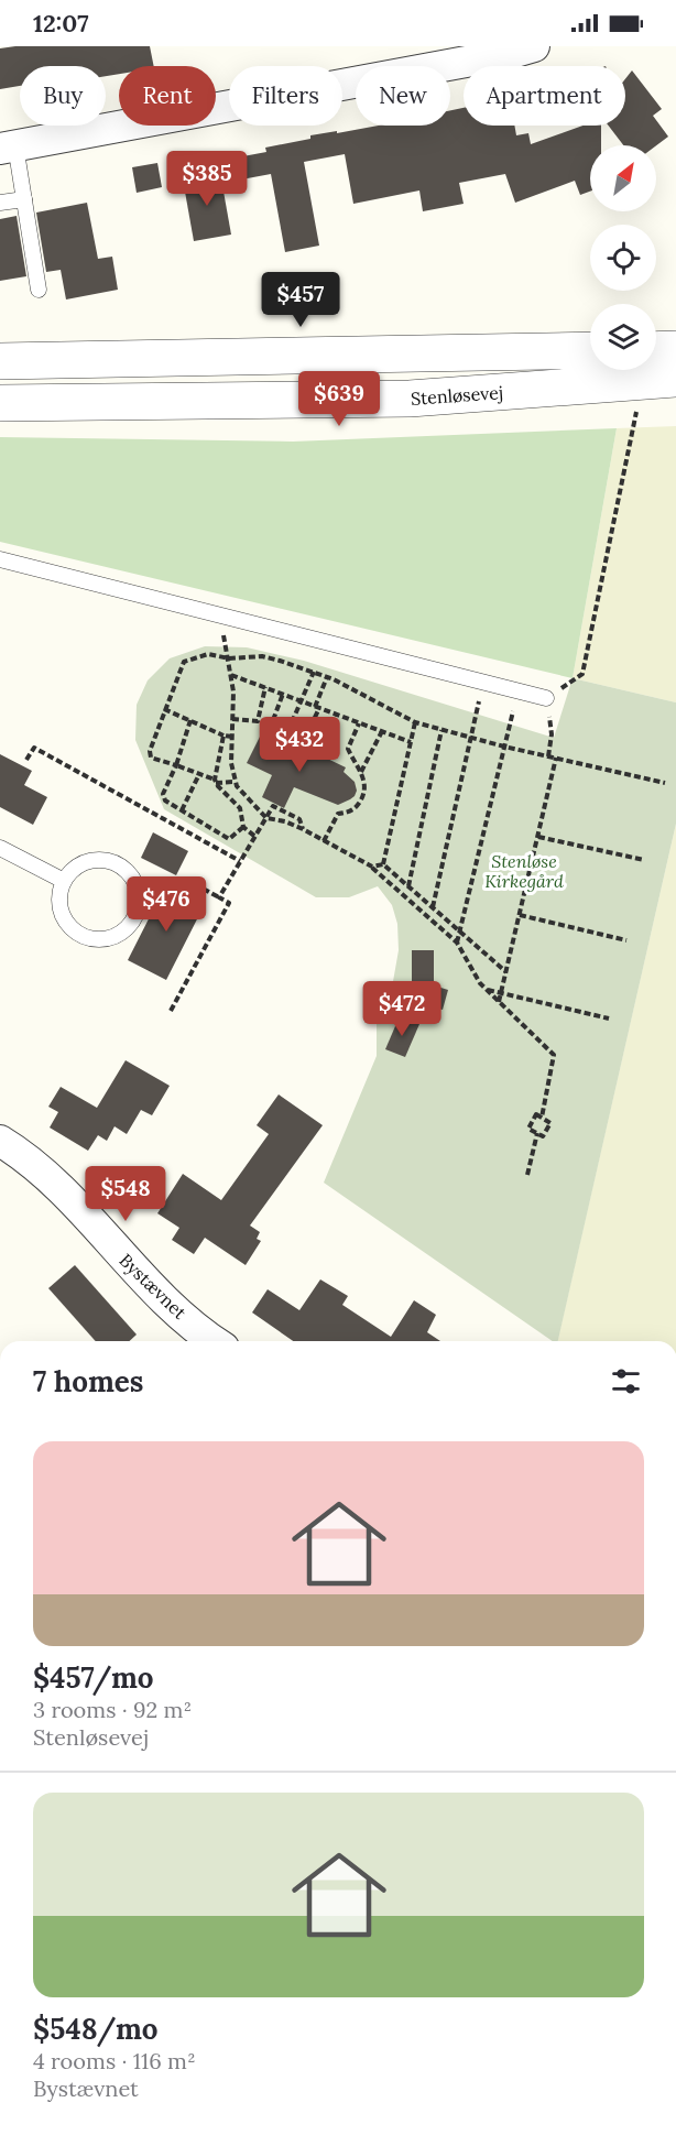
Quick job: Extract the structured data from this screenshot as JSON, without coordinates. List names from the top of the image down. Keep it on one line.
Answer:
{"streets":{"street":["Stenløsevej","Bystævnet"]},"parks":["Stenløse Kirkegård"],"north":"top right","page":{"status":"12:07","chip":["Buy","Rent","Filters","New","Apartment"],"price":["$385","$457","$639","$432","$476","$472","$548"],"heading":"7 homes","list":[{"name":"$457/mo","note":"3 rooms · 92 m² · Stenløsevej"},{"name":"$548/mo","note":"4 rooms · 116 m² · Bystævnet"}]}}
